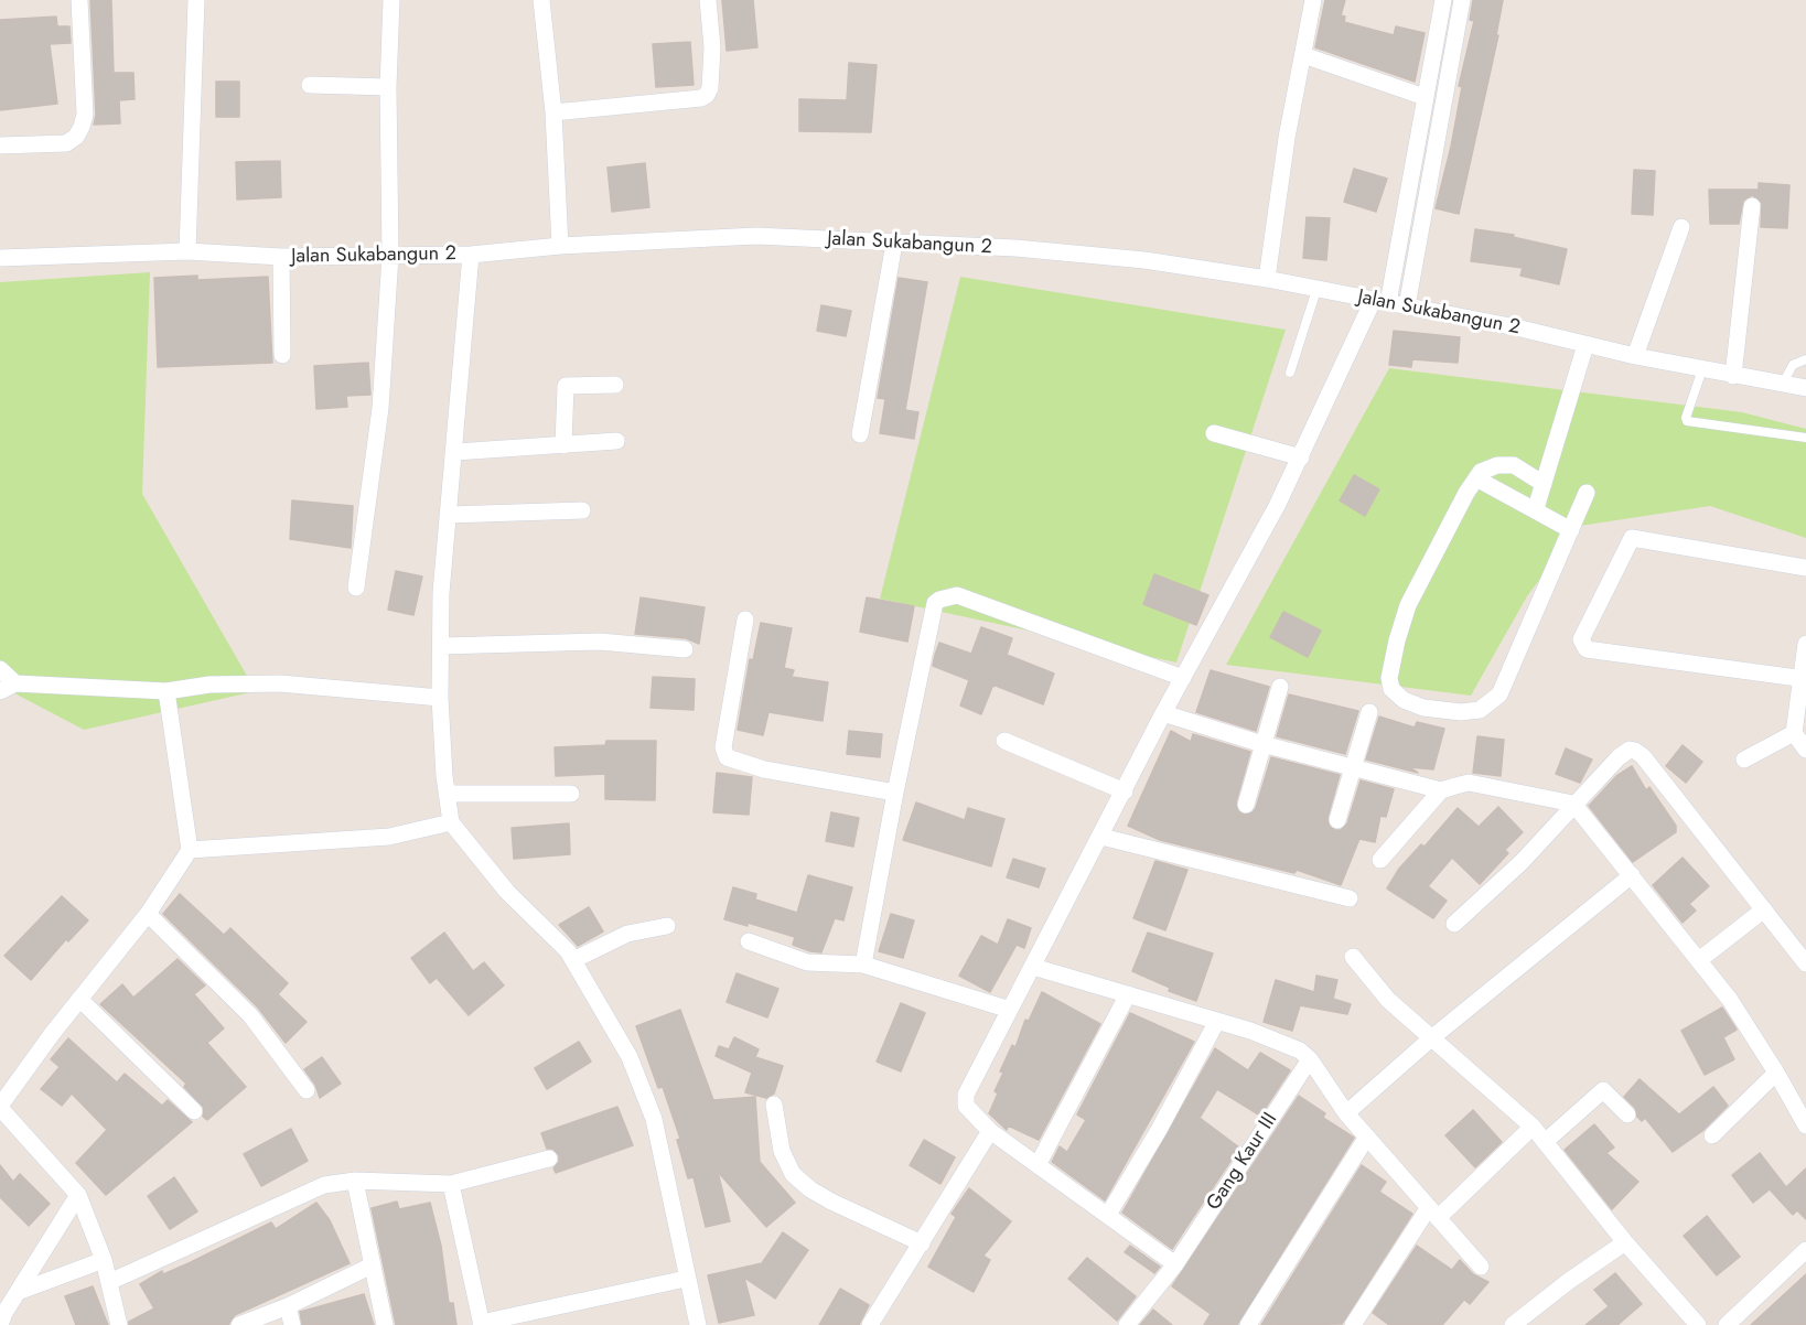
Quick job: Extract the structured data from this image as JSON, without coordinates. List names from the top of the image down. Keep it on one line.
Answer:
{"streets":{"street":["Jalan Sukabangun 2","Gang Kaur III"]}}
